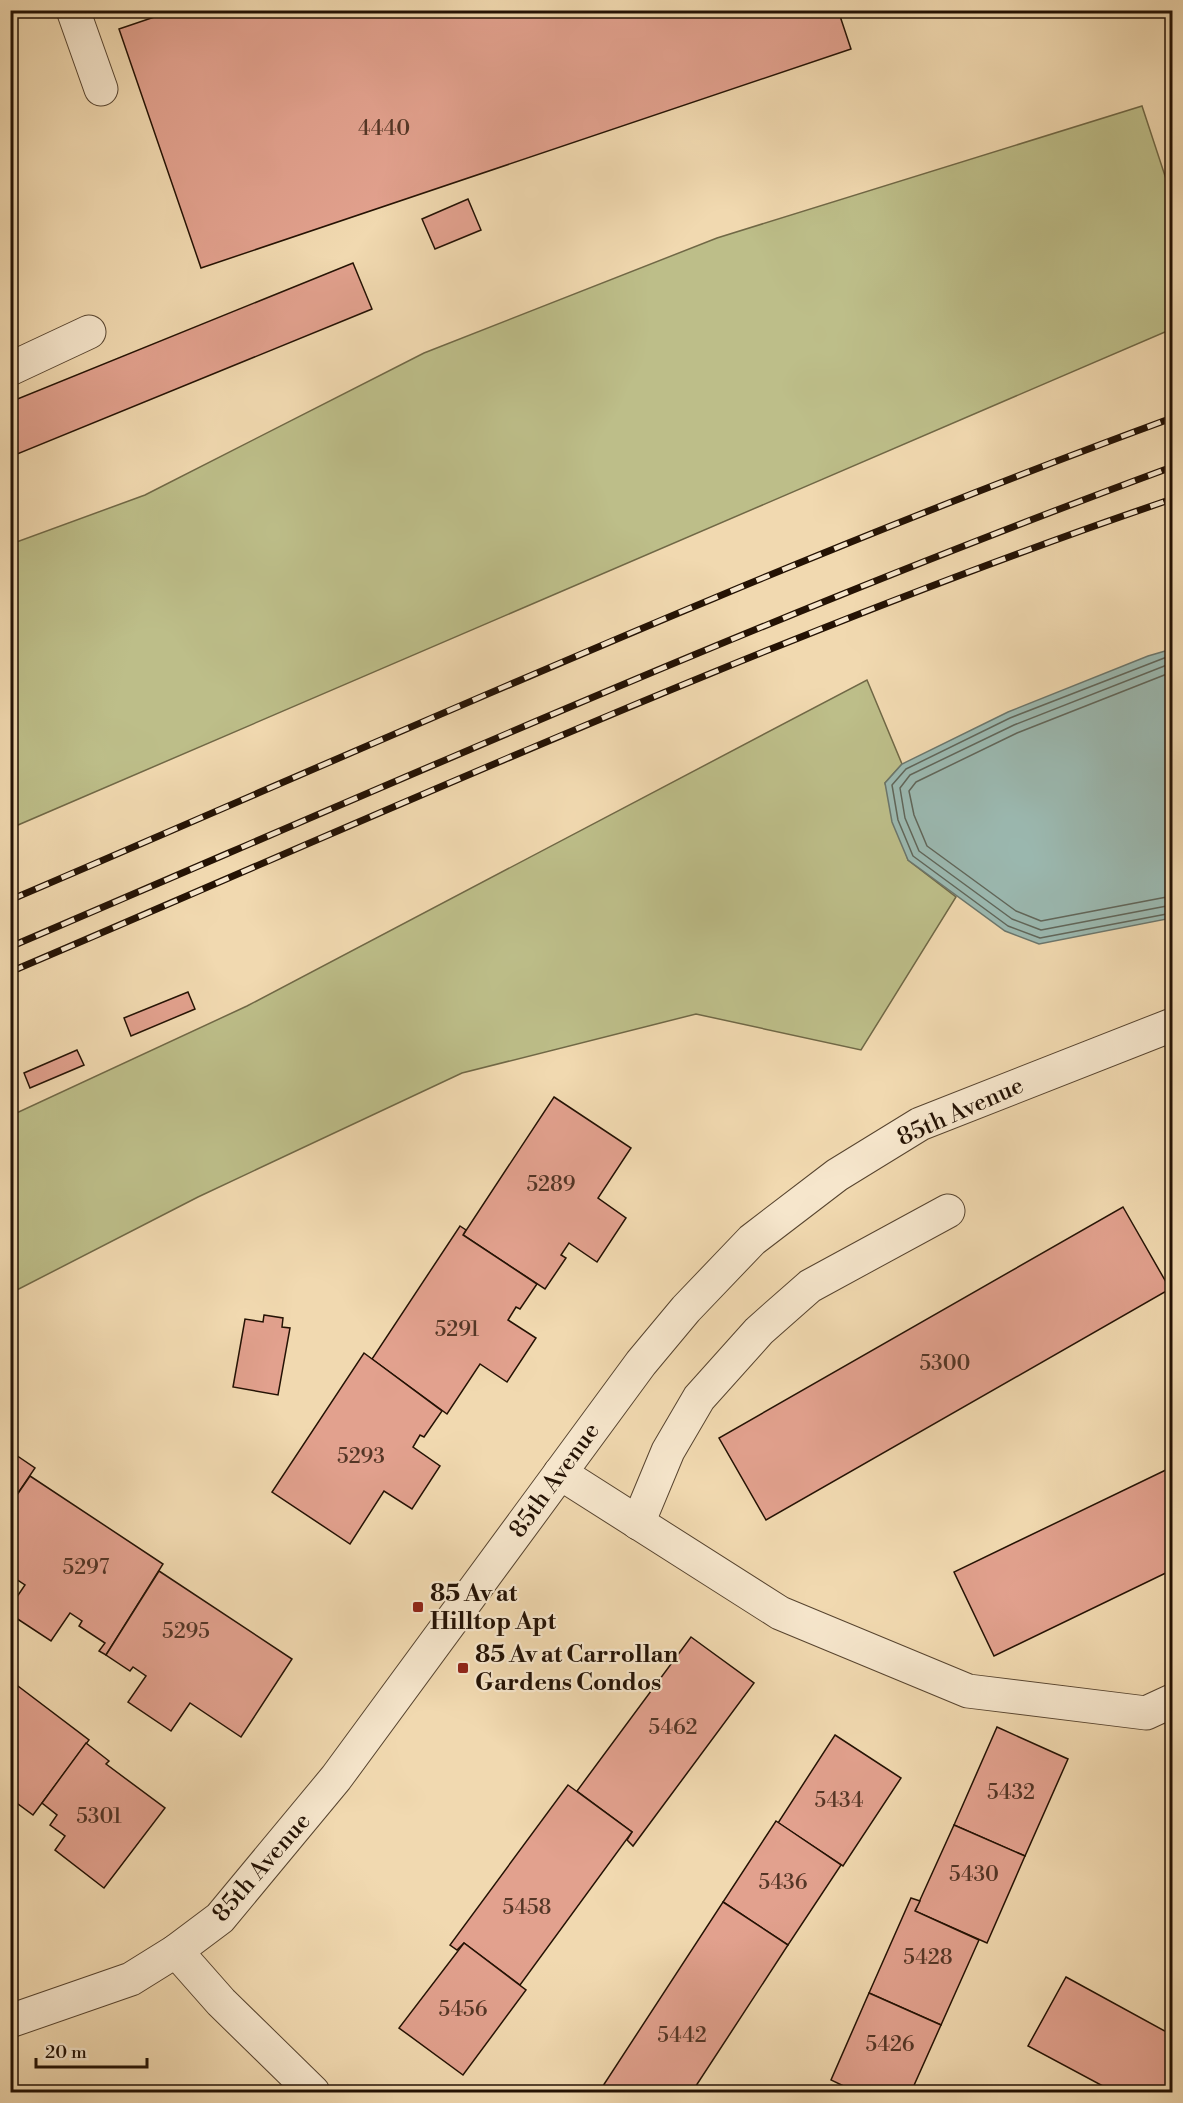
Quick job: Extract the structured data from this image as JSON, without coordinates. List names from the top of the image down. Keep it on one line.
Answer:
{"streets":{"street":["85th Avenue"]},"places":{"transit":["85 Av at Hilltop Apt","85 Av at Carrollan Gardens Condos"]},"house_numbers":["4440","5289","5291","5300","5293","5297","5295","5462","5432","5434","5301","5430","5436","5458","5428","5456","5442","5426"],"scale_bar":"20 m"}
